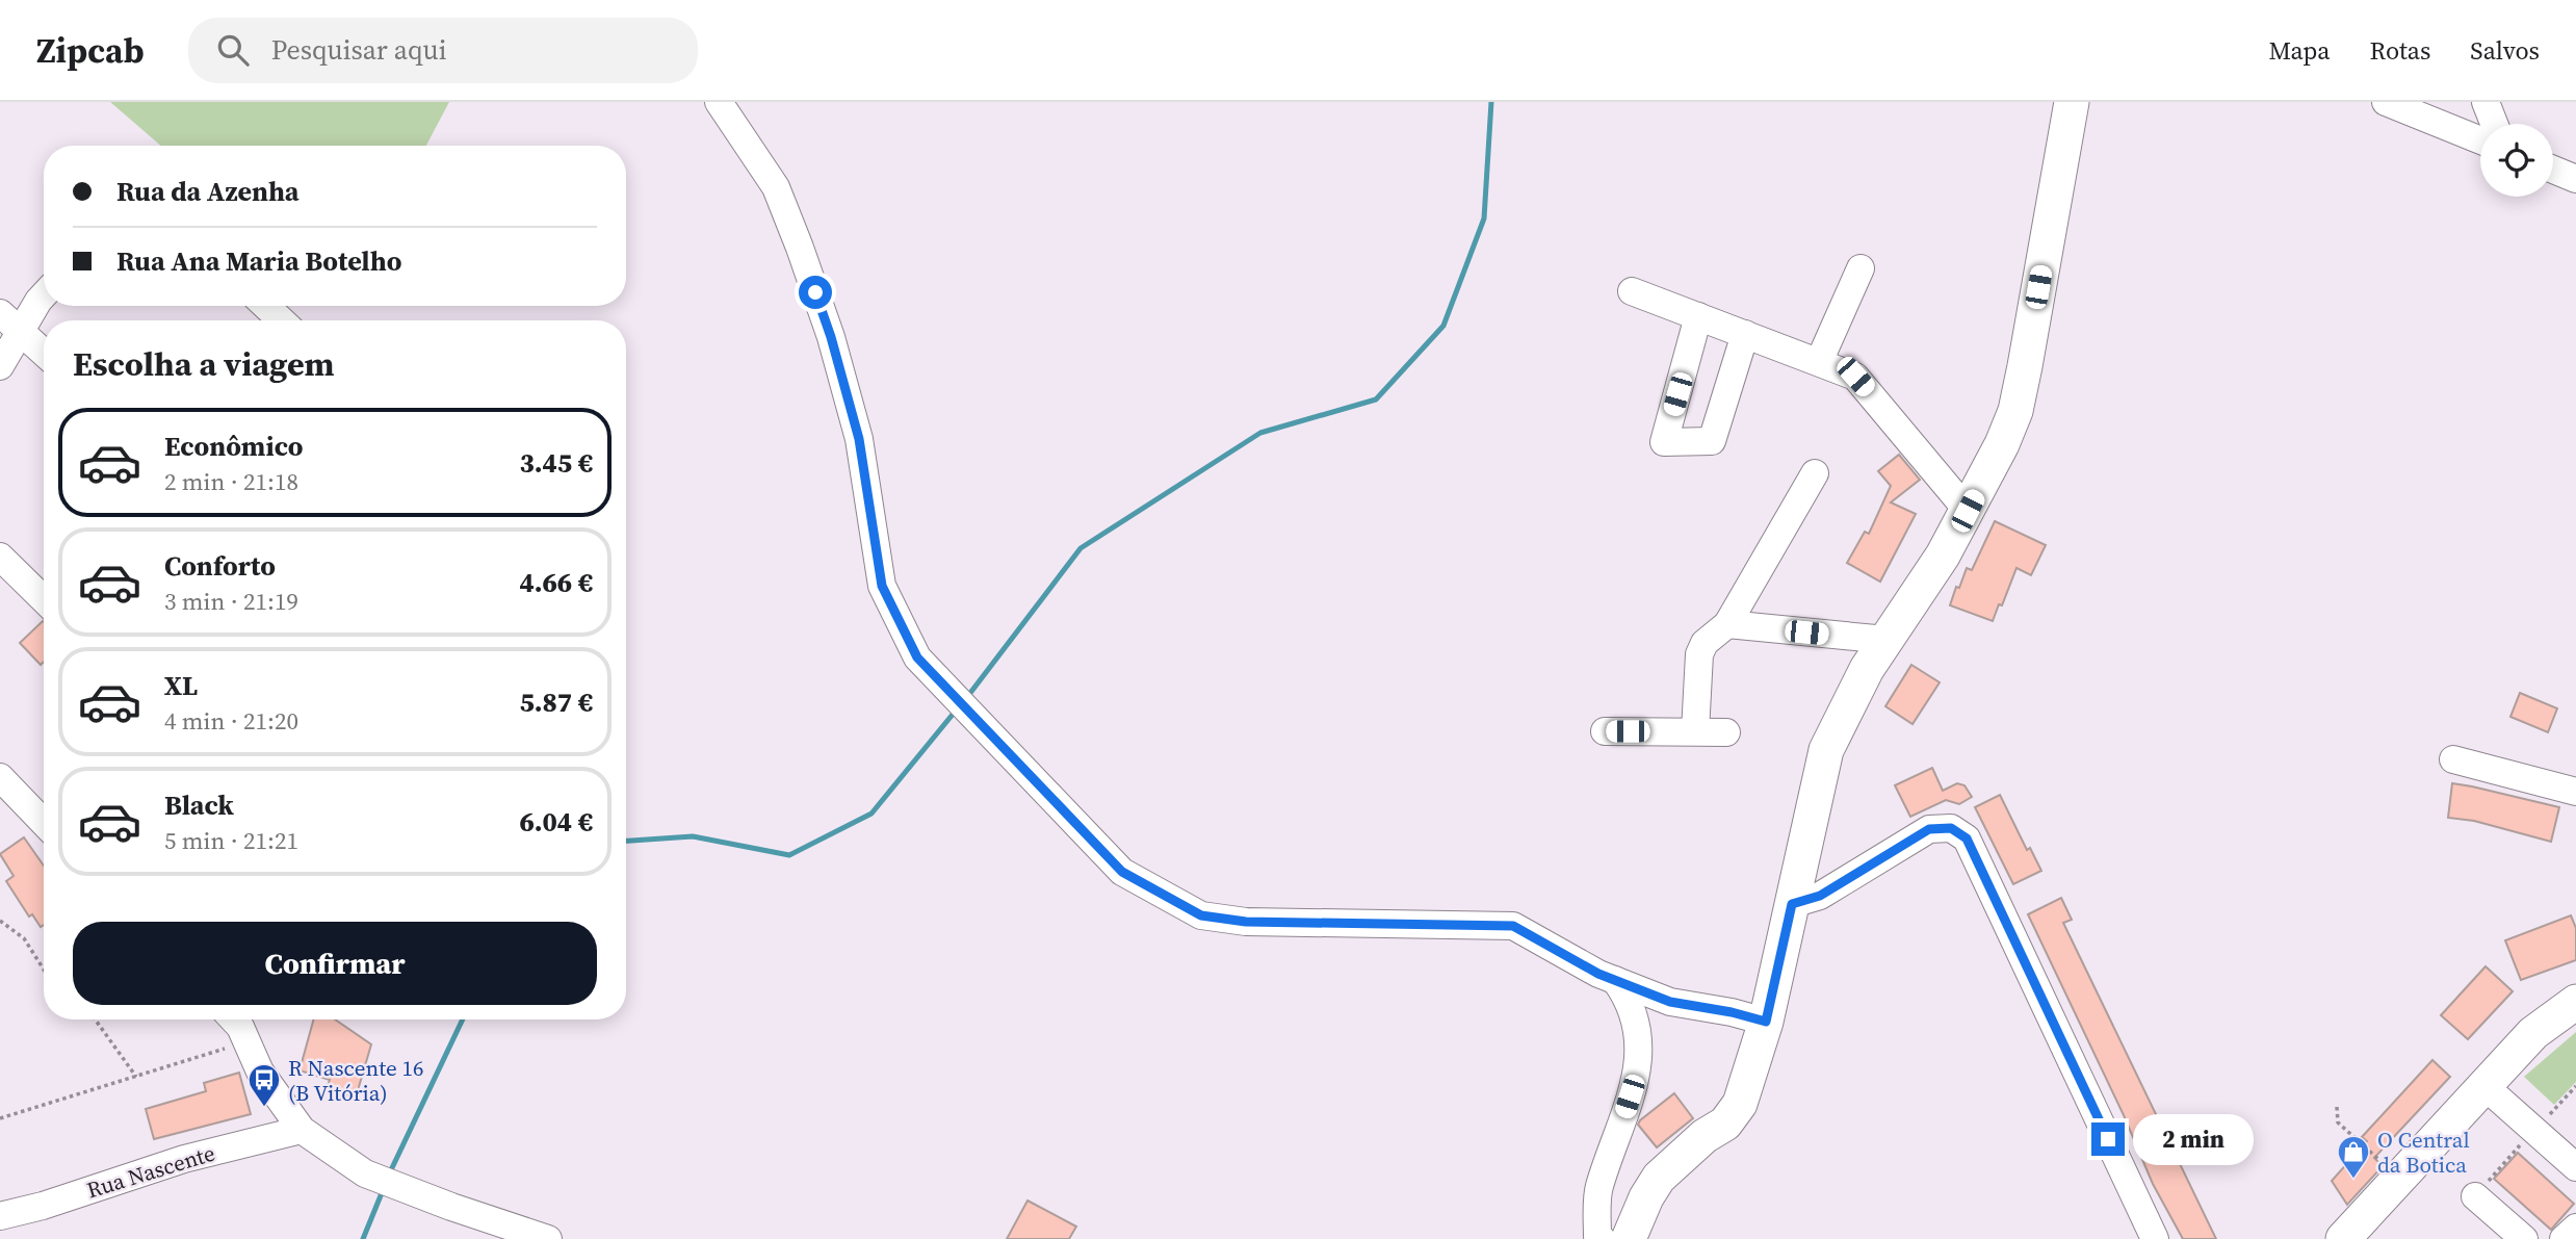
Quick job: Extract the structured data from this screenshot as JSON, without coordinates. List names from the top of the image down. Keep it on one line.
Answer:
{"streets":{"street":["Rua Nascente"]},"places":{"bus stop":["R Nascente 16 (B Vitória)"],"shop":["O Central da Botica"]},"page":{"header":"Zipcab","search":"Pesquisar aqui","nav":["Mapa","Rotas","Salvos"],"banner":["Rua da Azenha","Rua Ana Maria Botelho"],"heading":"Escolha a viagem","list":[{"name":"Econômico","note":"2 min · 21:18","value":"3.45 €"},{"name":"Conforto","note":"3 min · 21:19","value":"4.66 €"},{"name":"XL","note":"4 min · 21:20","value":"5.87 €"},{"name":"Black","note":"5 min · 21:21","value":"6.04 €"}],"buttons":"Confirmar","bubble":"2 min"}}
